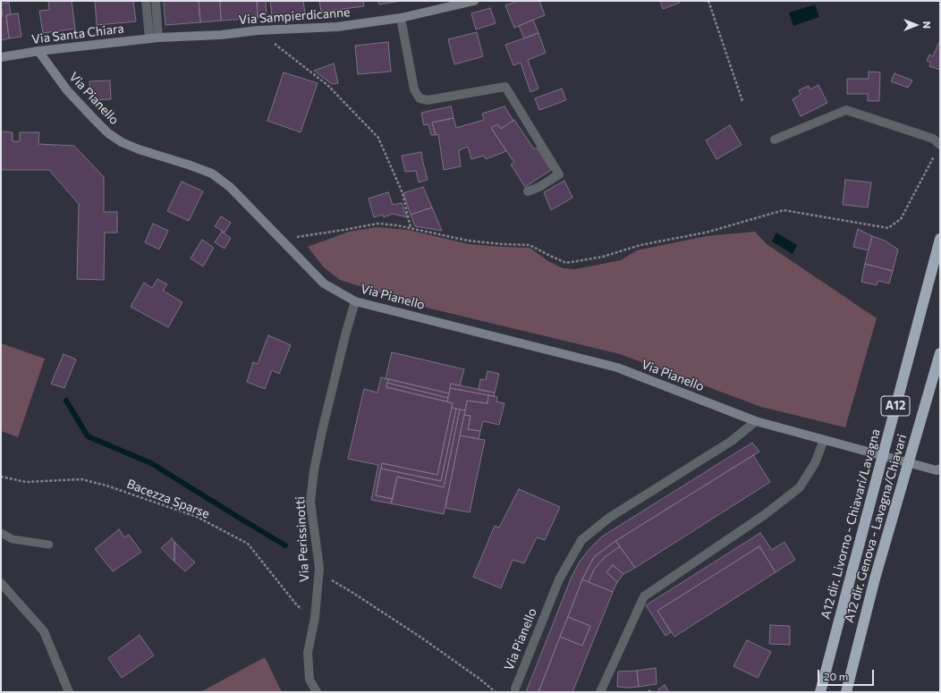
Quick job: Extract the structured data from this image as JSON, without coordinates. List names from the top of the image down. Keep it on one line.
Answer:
{"streets":{"highway":["A12","A12 dir. Livorno - Chiavari/Lavagna","A12 dir. Genova - Lavagna/Chiavari"],"street":["Via Sampierdicanne","Via Santa Chiara","Via Pianello","Via Perissinotti"],"path":["Bacezza Sparse"]},"crossings":[["Via Sampierdicanne","Via Santa Chiara"],["Via Santa Chiara","Via Pianello"],["Via Pianello","Via Perissinotti"],["Bacezza Sparse","Via Perissinotti"]],"scale_bar":"20 m","north":"right"}
